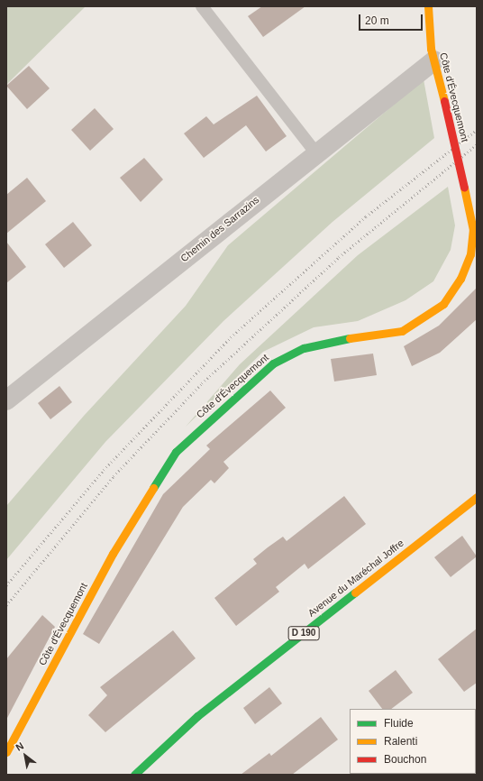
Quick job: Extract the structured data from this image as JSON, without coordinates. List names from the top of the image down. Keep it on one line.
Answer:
{"streets":{"street":["Côte d'Évecquemont","Chemin des Sarrazins","Avenue du Maréchal Joffre","D 190"]},"crossings":[["Côte d'Évecquemont","Chemin des Sarrazins"]],"legend":["Fluide","Ralenti","Bouchon"],"scale_bar":"20 m","north":"top left"}
